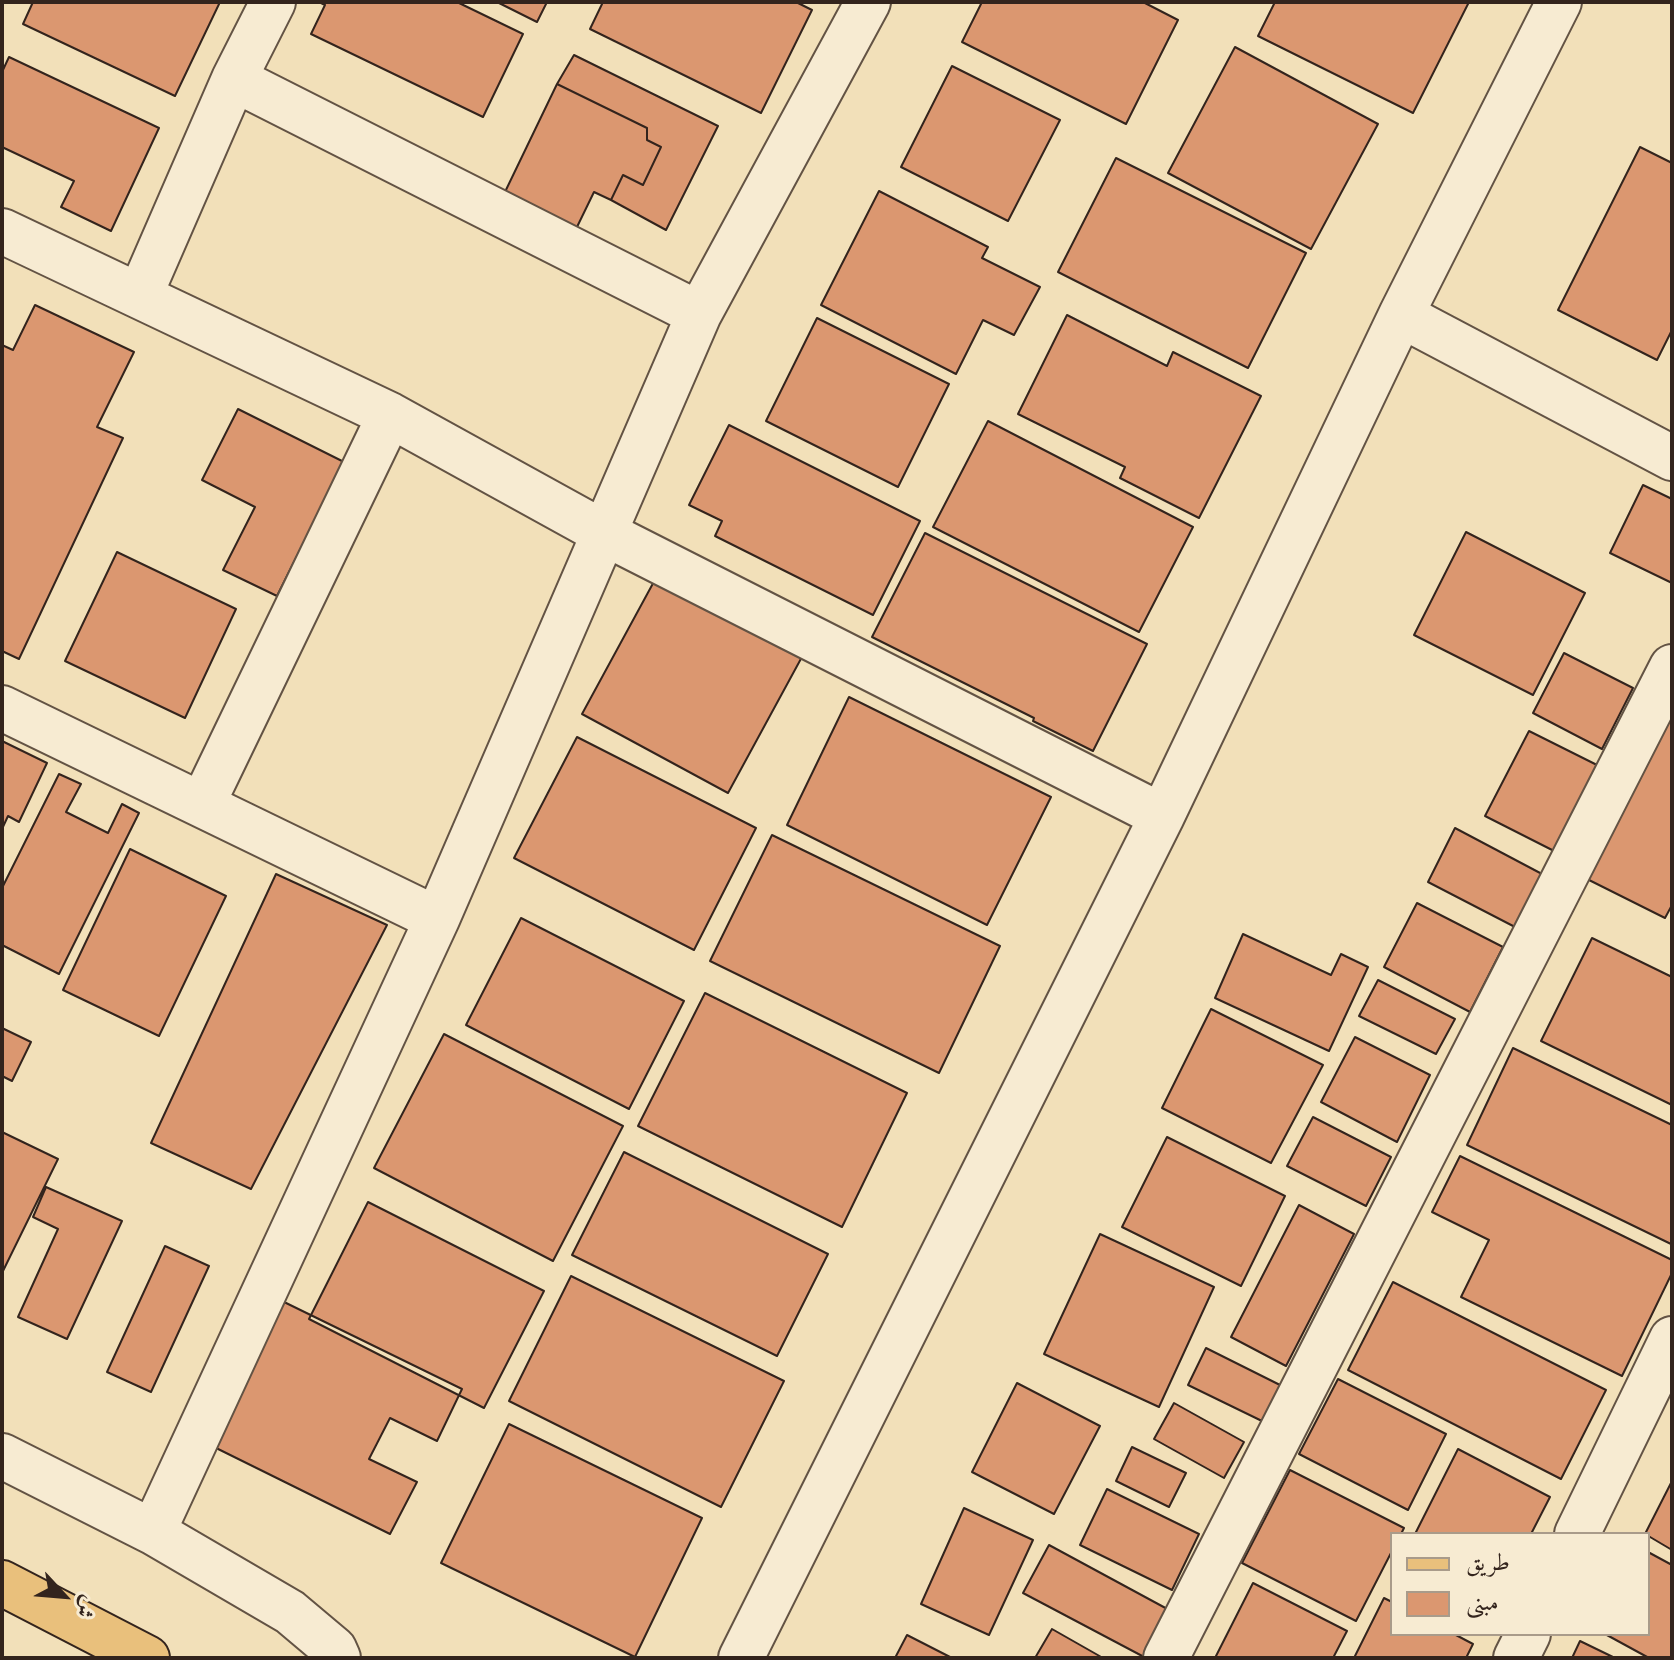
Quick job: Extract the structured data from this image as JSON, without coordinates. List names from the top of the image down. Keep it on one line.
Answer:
{"legend":["طريق","مبنى"],"north":"bottom right"}
